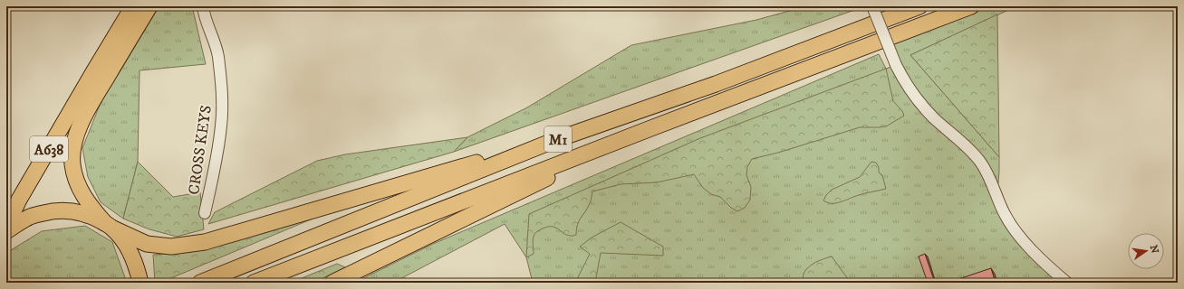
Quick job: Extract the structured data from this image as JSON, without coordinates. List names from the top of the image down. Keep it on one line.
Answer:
{"streets":{"highway":["M1","A638"],"street":["CROSS KEYS"]},"north":"right"}
